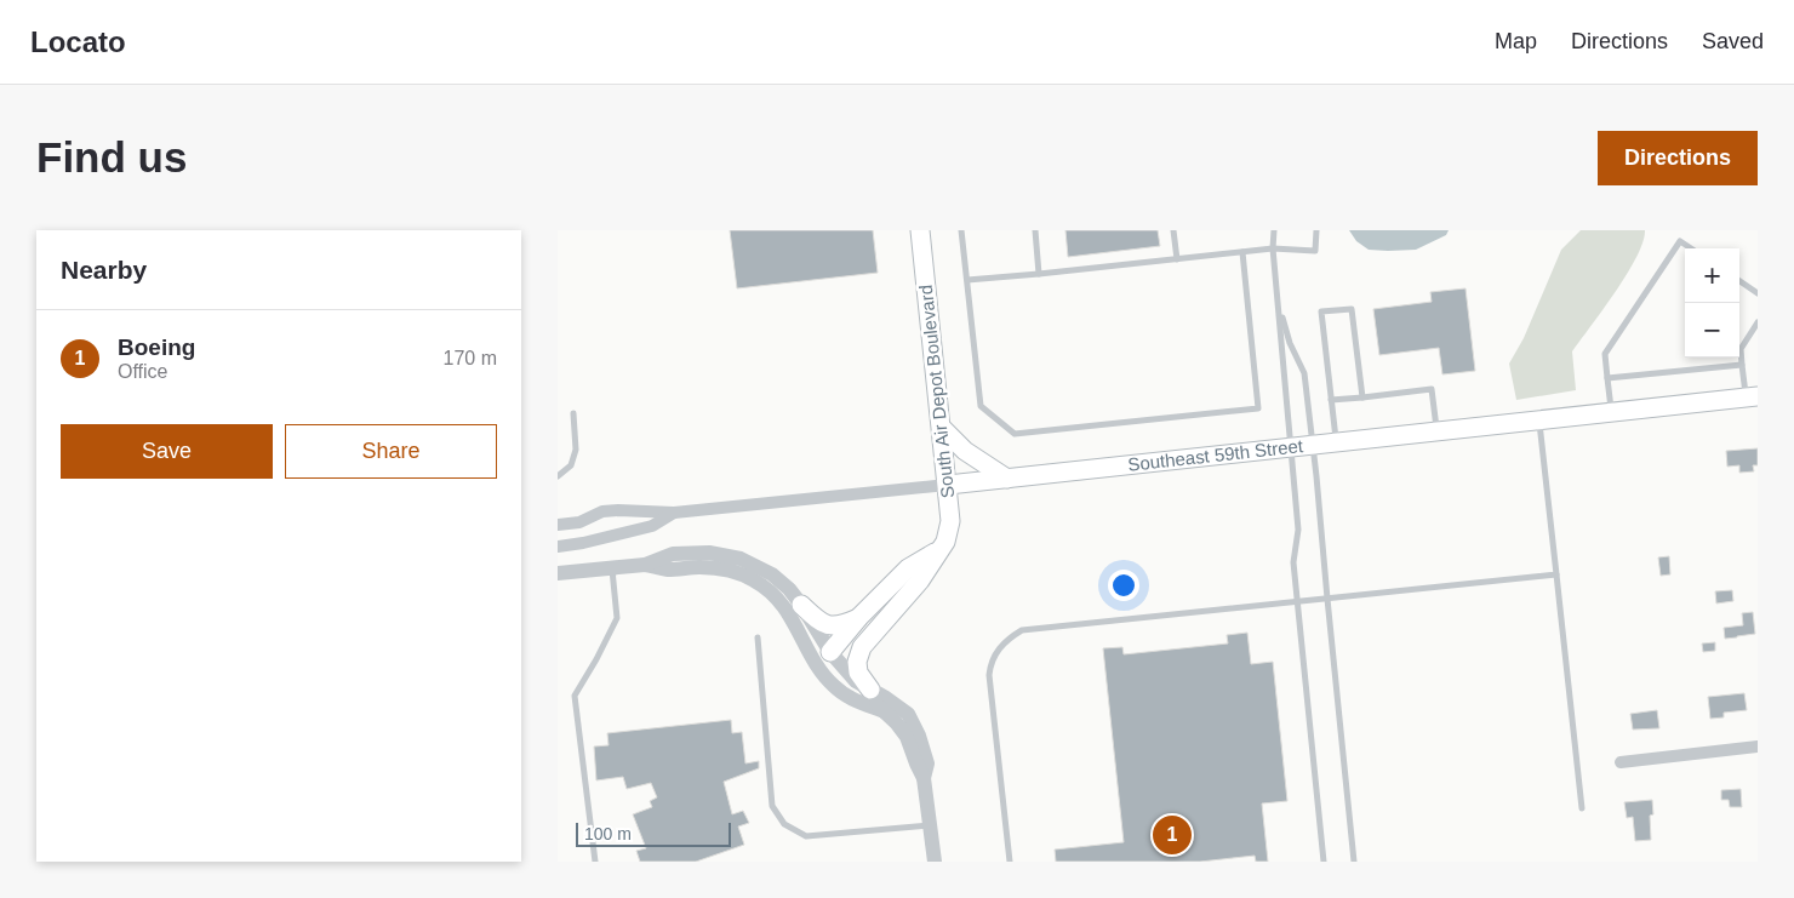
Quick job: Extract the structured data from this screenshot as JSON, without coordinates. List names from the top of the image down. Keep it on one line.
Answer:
{"streets":{"main road":["South Air Depot Boulevard","Southeast 59th Street"]},"crossings":[["South Air Depot Boulevard","Southeast 59th Street"]],"scale_bar":"100 m","page":{"header":"Locato","nav":["Map","Directions","Saved"],"buttons":["Directions",["Save","Share"]],"title":"Find us","heading":"Nearby","map_buttons":["+","−"],"list":[{"mark":"1","name":"Boeing","note":"Office","value":"170 m"}],"pins":"1","scale":"100 m"}}
